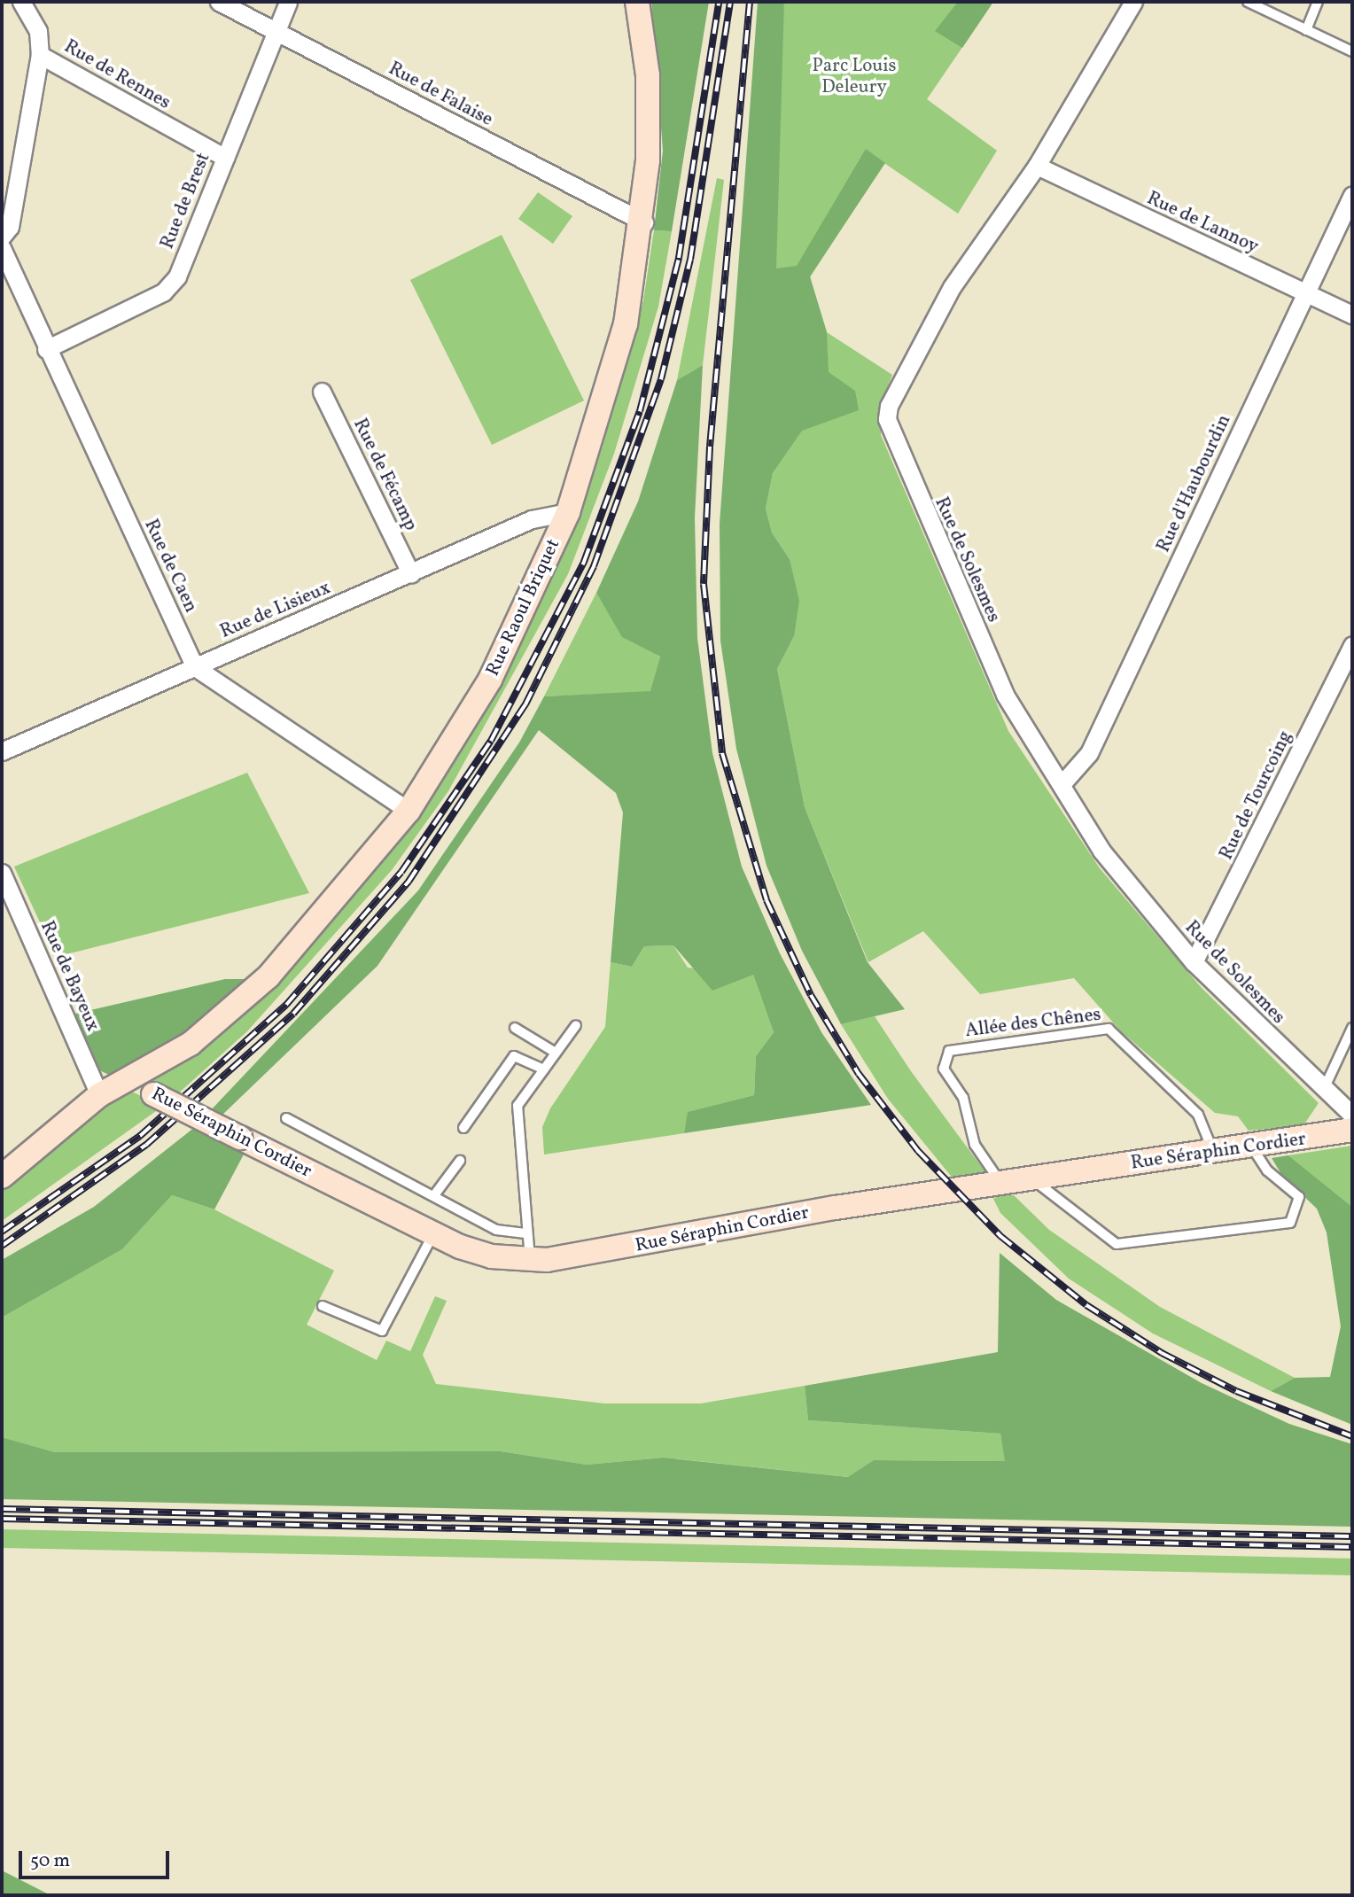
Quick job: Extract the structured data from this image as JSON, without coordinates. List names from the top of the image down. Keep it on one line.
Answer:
{"streets":{"street":["Rue de Rennes","Rue de Falaise","Rue de Brest","Rue de Lannoy","Rue de Fécamp","Rue d'Haubourdin","Rue de Solesmes","Rue de Caen","Rue Raoul Briquet","Rue de Lisieux","Rue de Tourcoing","Rue de Bayeux","Rue Séraphin Cordier"],"lane":["Allée des Chênes"]},"crossings":[["Rue de Rennes","Rue de Brest"],["Rue de Falaise","Rue de Brest"],["Rue de Falaise","Rue Raoul Briquet"],["Rue de Brest","Rue de Caen"],["Rue de Lannoy","Rue d'Haubourdin"],["Rue de Lannoy","Rue de Solesmes"],["Rue de Fécamp","Rue de Lisieux"],["Rue d'Haubourdin","Rue de Solesmes"],["Rue de Solesmes","Rue de Tourcoing"],["Rue de Caen","Rue de Lisieux"],["Rue Raoul Briquet","Rue de Lisieux"],["Rue Raoul Briquet","Rue de Bayeux"],["Rue Raoul Briquet","Rue Séraphin Cordier"],["Allée des Chênes","Rue Séraphin Cordier"]],"parks":["Parc Louis Deleury"],"scale_bar":"50 m"}
